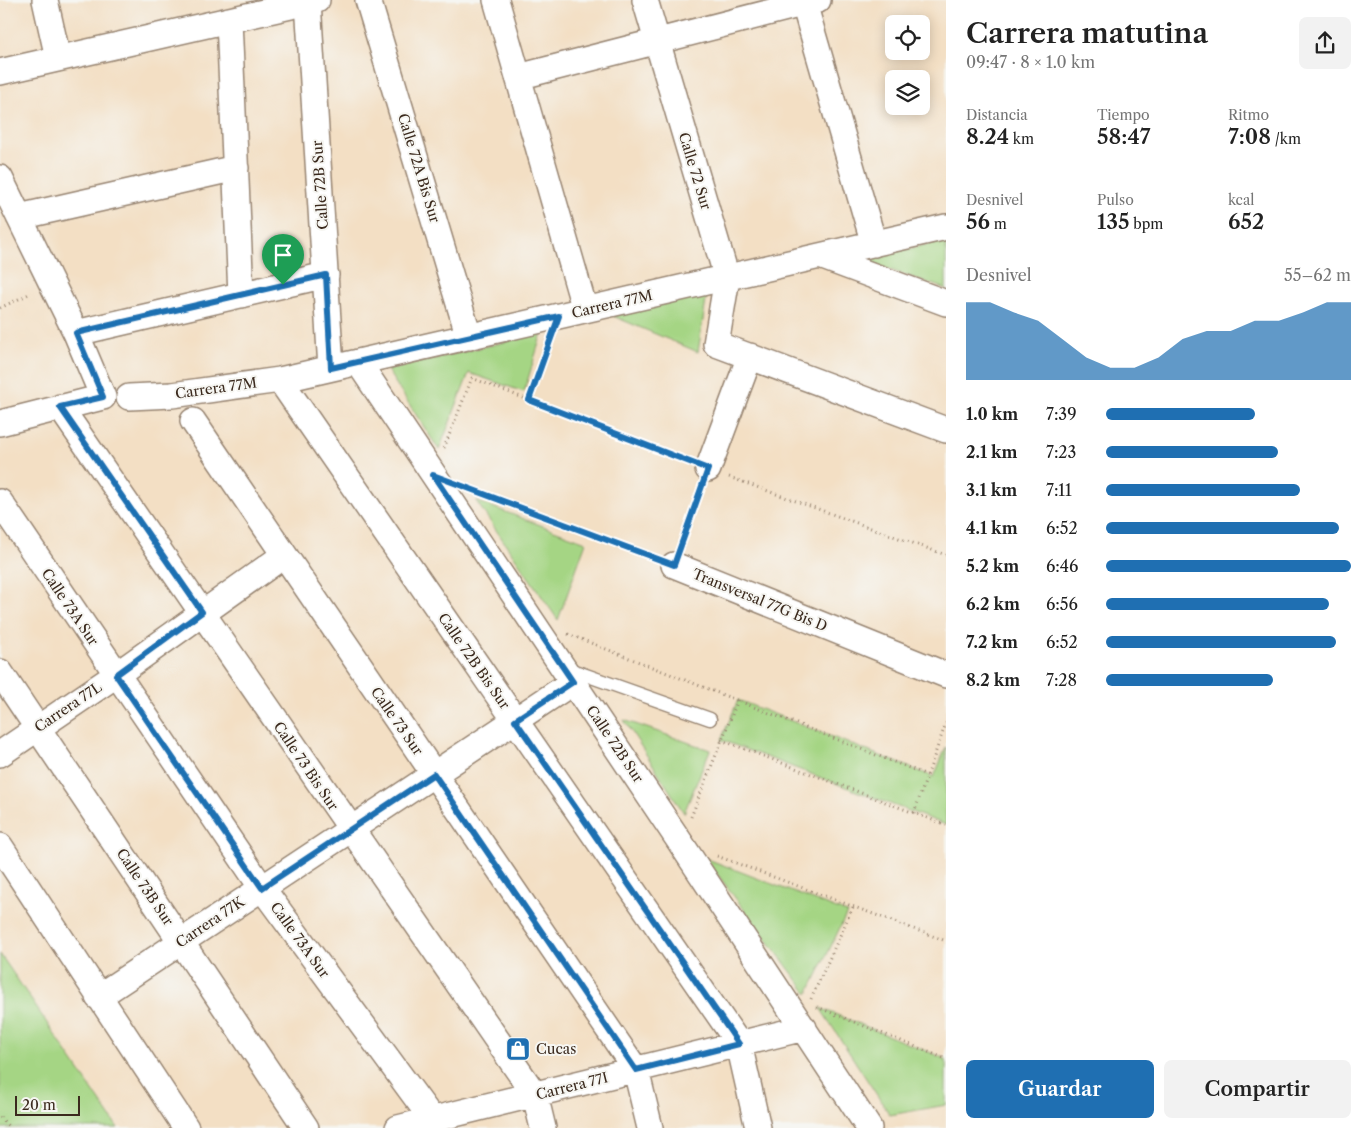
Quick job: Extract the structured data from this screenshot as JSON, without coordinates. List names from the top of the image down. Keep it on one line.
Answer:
{"streets":{"street":["Calle 72A Bis Sur","Calle 72 Sur","Calle 72B Sur","Carrera 77M","Transversal 77G Bis D","Calle 73A Sur","Calle 72B Bis Sur","Carrera 77L","Calle 73 Sur","Calle 73 Bis Sur","Calle 73B Sur","Carrera 77K","Carrera 77I"]},"crossings":[["Calle 72A Bis Sur","Carrera 77M"],["Calle 72 Sur","Carrera 77M"],["Calle 72B Sur","Carrera 77M"],["Calle 72B Sur","Carrera 77K"],["Calle 72B Sur","Carrera 77I"],["Carrera 77M","Calle 72B Bis Sur"],["Calle 73A Sur","Carrera 77L"],["Calle 73A Sur","Carrera 77K"],["Calle 73A Sur","Carrera 77I"],["Calle 72B Bis Sur","Carrera 77K"],["Calle 72B Bis Sur","Carrera 77I"],["Carrera 77L","Calle 73 Sur"],["Carrera 77L","Calle 73 Bis Sur"],["Carrera 77L","Calle 73B Sur"],["Calle 73 Sur","Carrera 77K"],["Calle 73 Sur","Carrera 77I"],["Calle 73 Bis Sur","Carrera 77K"],["Calle 73 Bis Sur","Carrera 77I"],["Calle 73B Sur","Carrera 77K"]],"places":{"shop":["Cucas"]},"scale_bar":"20 m","page":{"heading":["Carrera matutina","09:47 · 8 × 1.0 km"],"stats":[["Distancia","8.24 km"],["Tiempo","58:47"],["Ritmo","7:08 /km"],["Desnivel","56 m"],["Pulso","135 bpm"],["kcal","652"]],"chart":["Desnivel","55–62 m"],"list":[{"name":"1.0 km","note":"7:39"},{"name":"2.1 km","note":"7:23"},{"name":"3.1 km","note":"7:11"},{"name":"4.1 km","note":"6:52"},{"name":"5.2 km","note":"6:46"},{"name":"6.2 km","note":"6:56"},{"name":"7.2 km","note":"6:52"},{"name":"8.2 km","note":"7:28"}],"buttons":["Guardar","Compartir"],"scale":"20 m"}}
